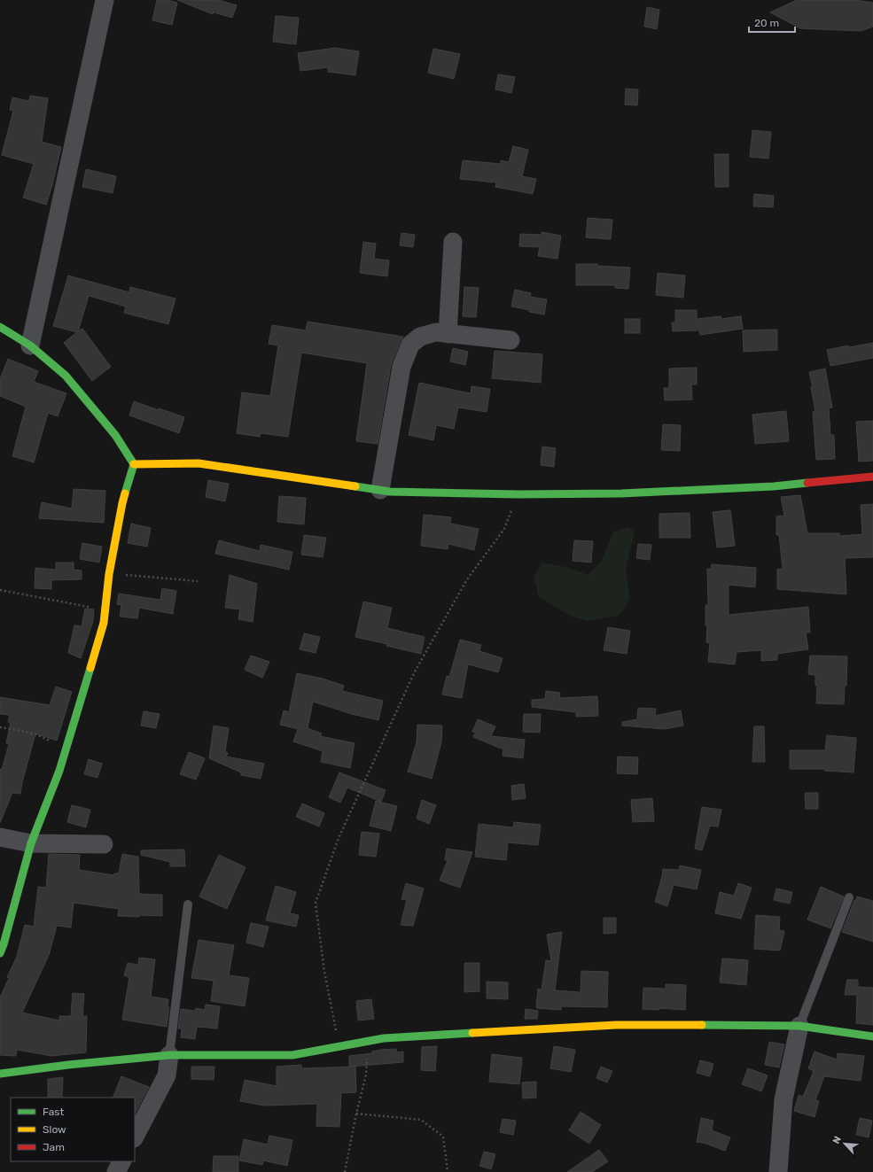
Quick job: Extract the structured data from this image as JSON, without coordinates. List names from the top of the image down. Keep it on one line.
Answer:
{"legend":["Fast","Slow","Jam"],"scale_bar":"20 m","north":"top left"}
